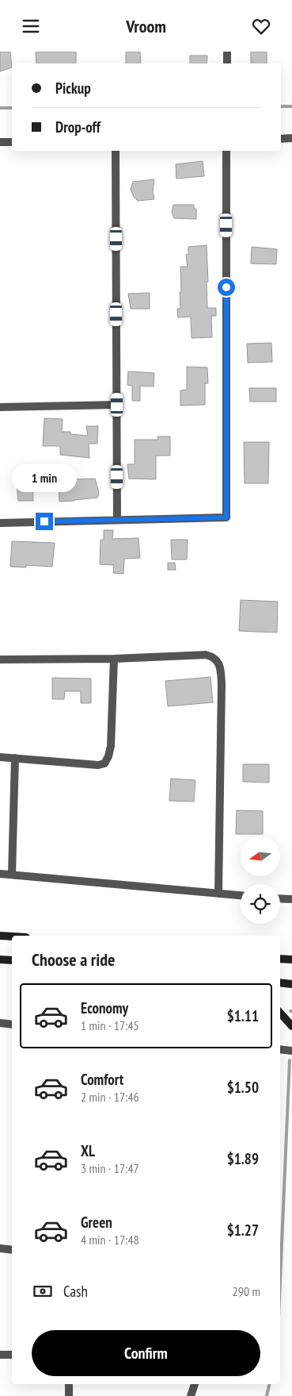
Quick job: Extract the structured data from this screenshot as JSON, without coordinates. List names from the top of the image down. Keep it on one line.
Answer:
{"north":"left","page":{"header":"Vroom","banner":["Pickup","Drop-off"],"bubble":"1 min","heading":"Choose a ride","list":[{"name":"Economy","note":"1 min · 17:45","value":"$1.11"},{"name":"Comfort","note":"2 min · 17:46","value":"$1.50"},{"name":"XL","note":"3 min · 17:47","value":"$1.89"},{"name":"Green","note":"4 min · 17:48","value":"$1.27"}],"pay":["Cash","290 m"],"buttons":"Confirm"}}
